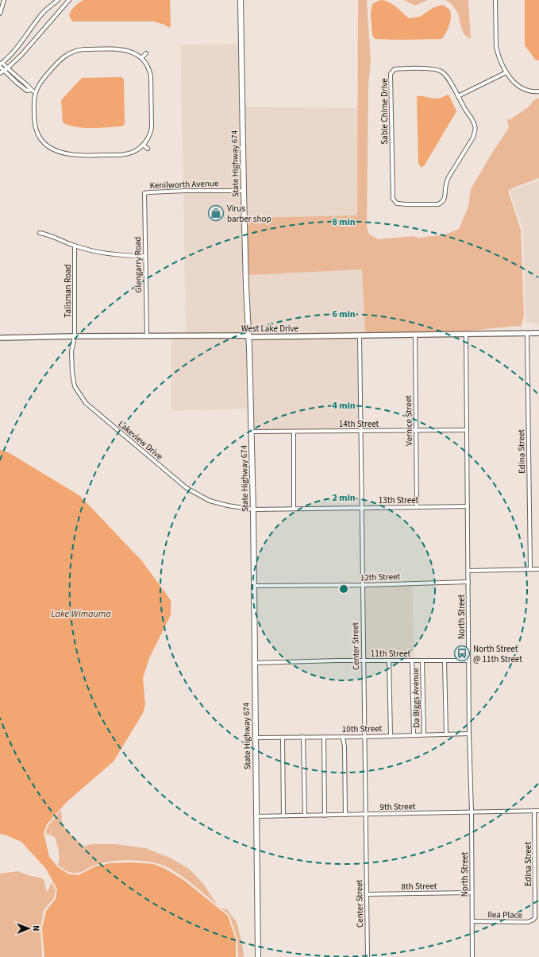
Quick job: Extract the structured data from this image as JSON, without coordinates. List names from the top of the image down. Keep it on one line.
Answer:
{"streets":{"main road":["State Highway 674"],"street":["Sable Chime Drive","Kenilworth Avenue","Glengarry Road","Talisman Road","West Lake Drive","Vernice Street","14th Street","Lakeview Drive","Edina Street","13th Street","12th Street","North Street","Center Street","11th Street","Da Biggs Avenue","10th Street","9th Street","8th Street","Ilea Place"]},"crossings":[["State Highway 674","Kenilworth Avenue"],["State Highway 674","West Lake Drive"],["State Highway 674","14th Street"],["State Highway 674","Lakeview Drive"],["State Highway 674","13th Street"],["State Highway 674","12th Street"],["State Highway 674","11th Street"],["State Highway 674","10th Street"],["State Highway 674","9th Street"],["Kenilworth Avenue","Glengarry Road"],["Glengarry Road","West Lake Drive"],["Talisman Road","West Lake Drive"],["Talisman Road","Lakeview Drive"],["West Lake Drive","Vernice Street"],["West Lake Drive","Lakeview Drive"],["West Lake Drive","Edina Street"],["West Lake Drive","North Street"],["West Lake Drive","Center Street"],["Vernice Street","14th Street"],["Vernice Street","13th Street"],["14th Street","North Street"],["14th Street","Center Street"],["Lakeview Drive","13th Street"],["Edina Street","9th Street"],["Edina Street","Ilea Place"],["13th Street","North Street"],["13th Street","Center Street"],["12th Street","North Street"],["12th Street","Center Street"],["North Street","11th Street"],["North Street","10th Street"],["North Street","9th Street"],["North Street","8th Street"],["North Street","Ilea Place"],["Center Street","11th Street"],["Center Street","10th Street"],["Center Street","9th Street"],["Center Street","8th Street"],["11th Street","Da Biggs Avenue"],["Da Biggs Avenue","10th Street"]],"water":["Lake Wimauma"],"places":{"shop":["Virus barber shop"],"bus stop":["North Street @ 11th Street"]},"north":"right","rings":["8 min","6 min","4 min","2 min"]}
